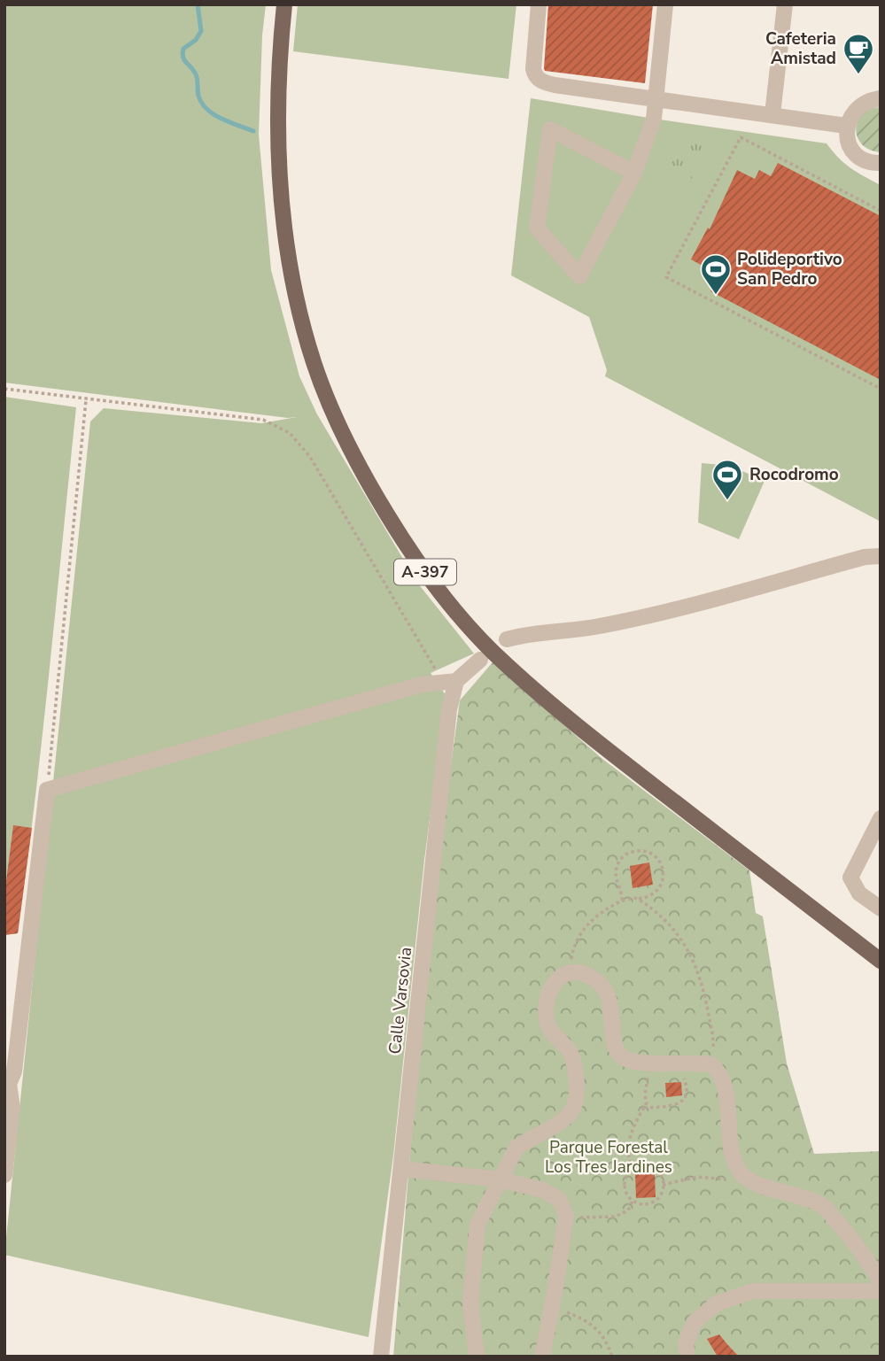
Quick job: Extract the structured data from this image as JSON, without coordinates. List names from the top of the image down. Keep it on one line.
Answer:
{"streets":{"main road":["A-397"],"street":["Calle Varsovia"]},"parks":["Parque Forestal Los Tres Jardines"],"places":{"cafe":["Cafeteria Amistad"],"sports":["Polideportivo San Pedro","Rocodromo"]}}
